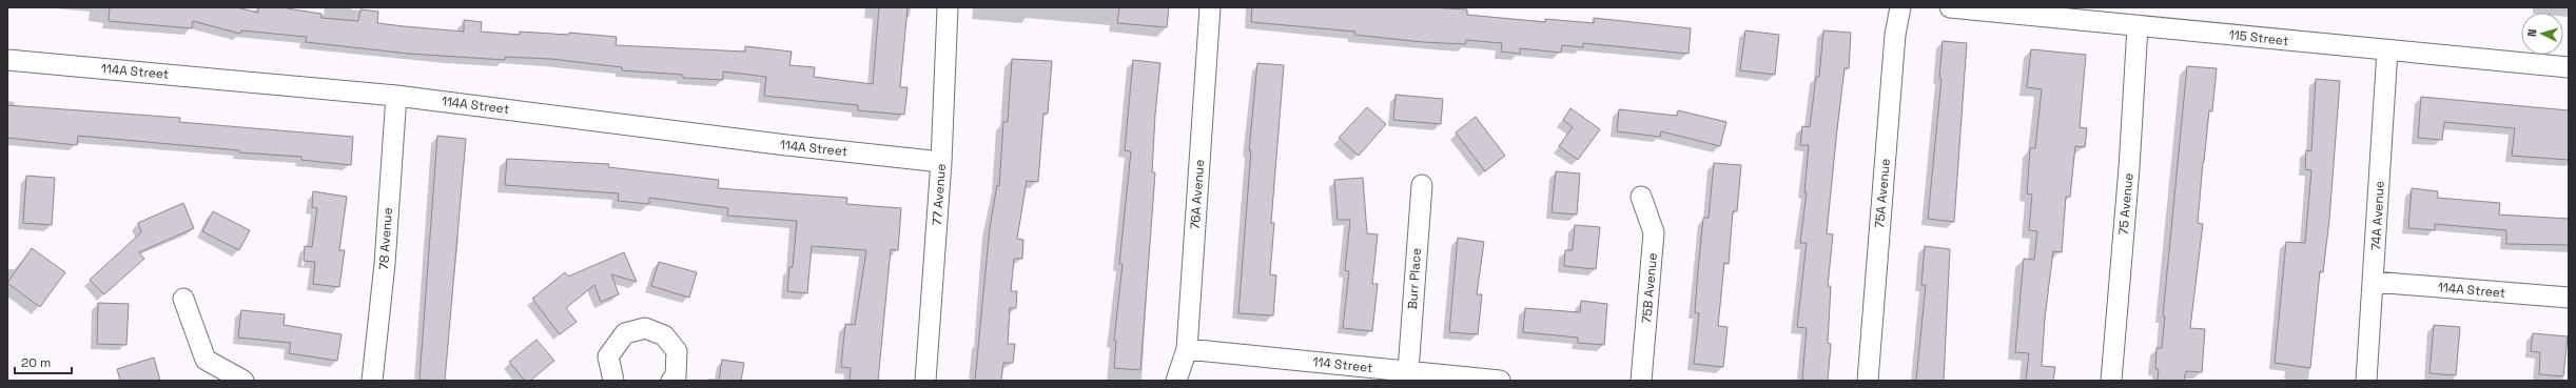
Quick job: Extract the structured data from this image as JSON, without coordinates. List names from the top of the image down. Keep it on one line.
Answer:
{"streets":{"street":["115 Street","114A Street","75A Avenue","77 Avenue","76A Avenue","75 Avenue","74A Avenue","78 Avenue","Burr Place","75B Avenue","114 Street"]},"crossings":[["115 Street","75 Avenue"],["115 Street","74A Avenue"],["114A Street","77 Avenue"],["114A Street","74A Avenue"],["114A Street","78 Avenue"],["76A Avenue","114 Street"],["Burr Place","114 Street"]],"scale_bar":"20 m","north":"left"}
